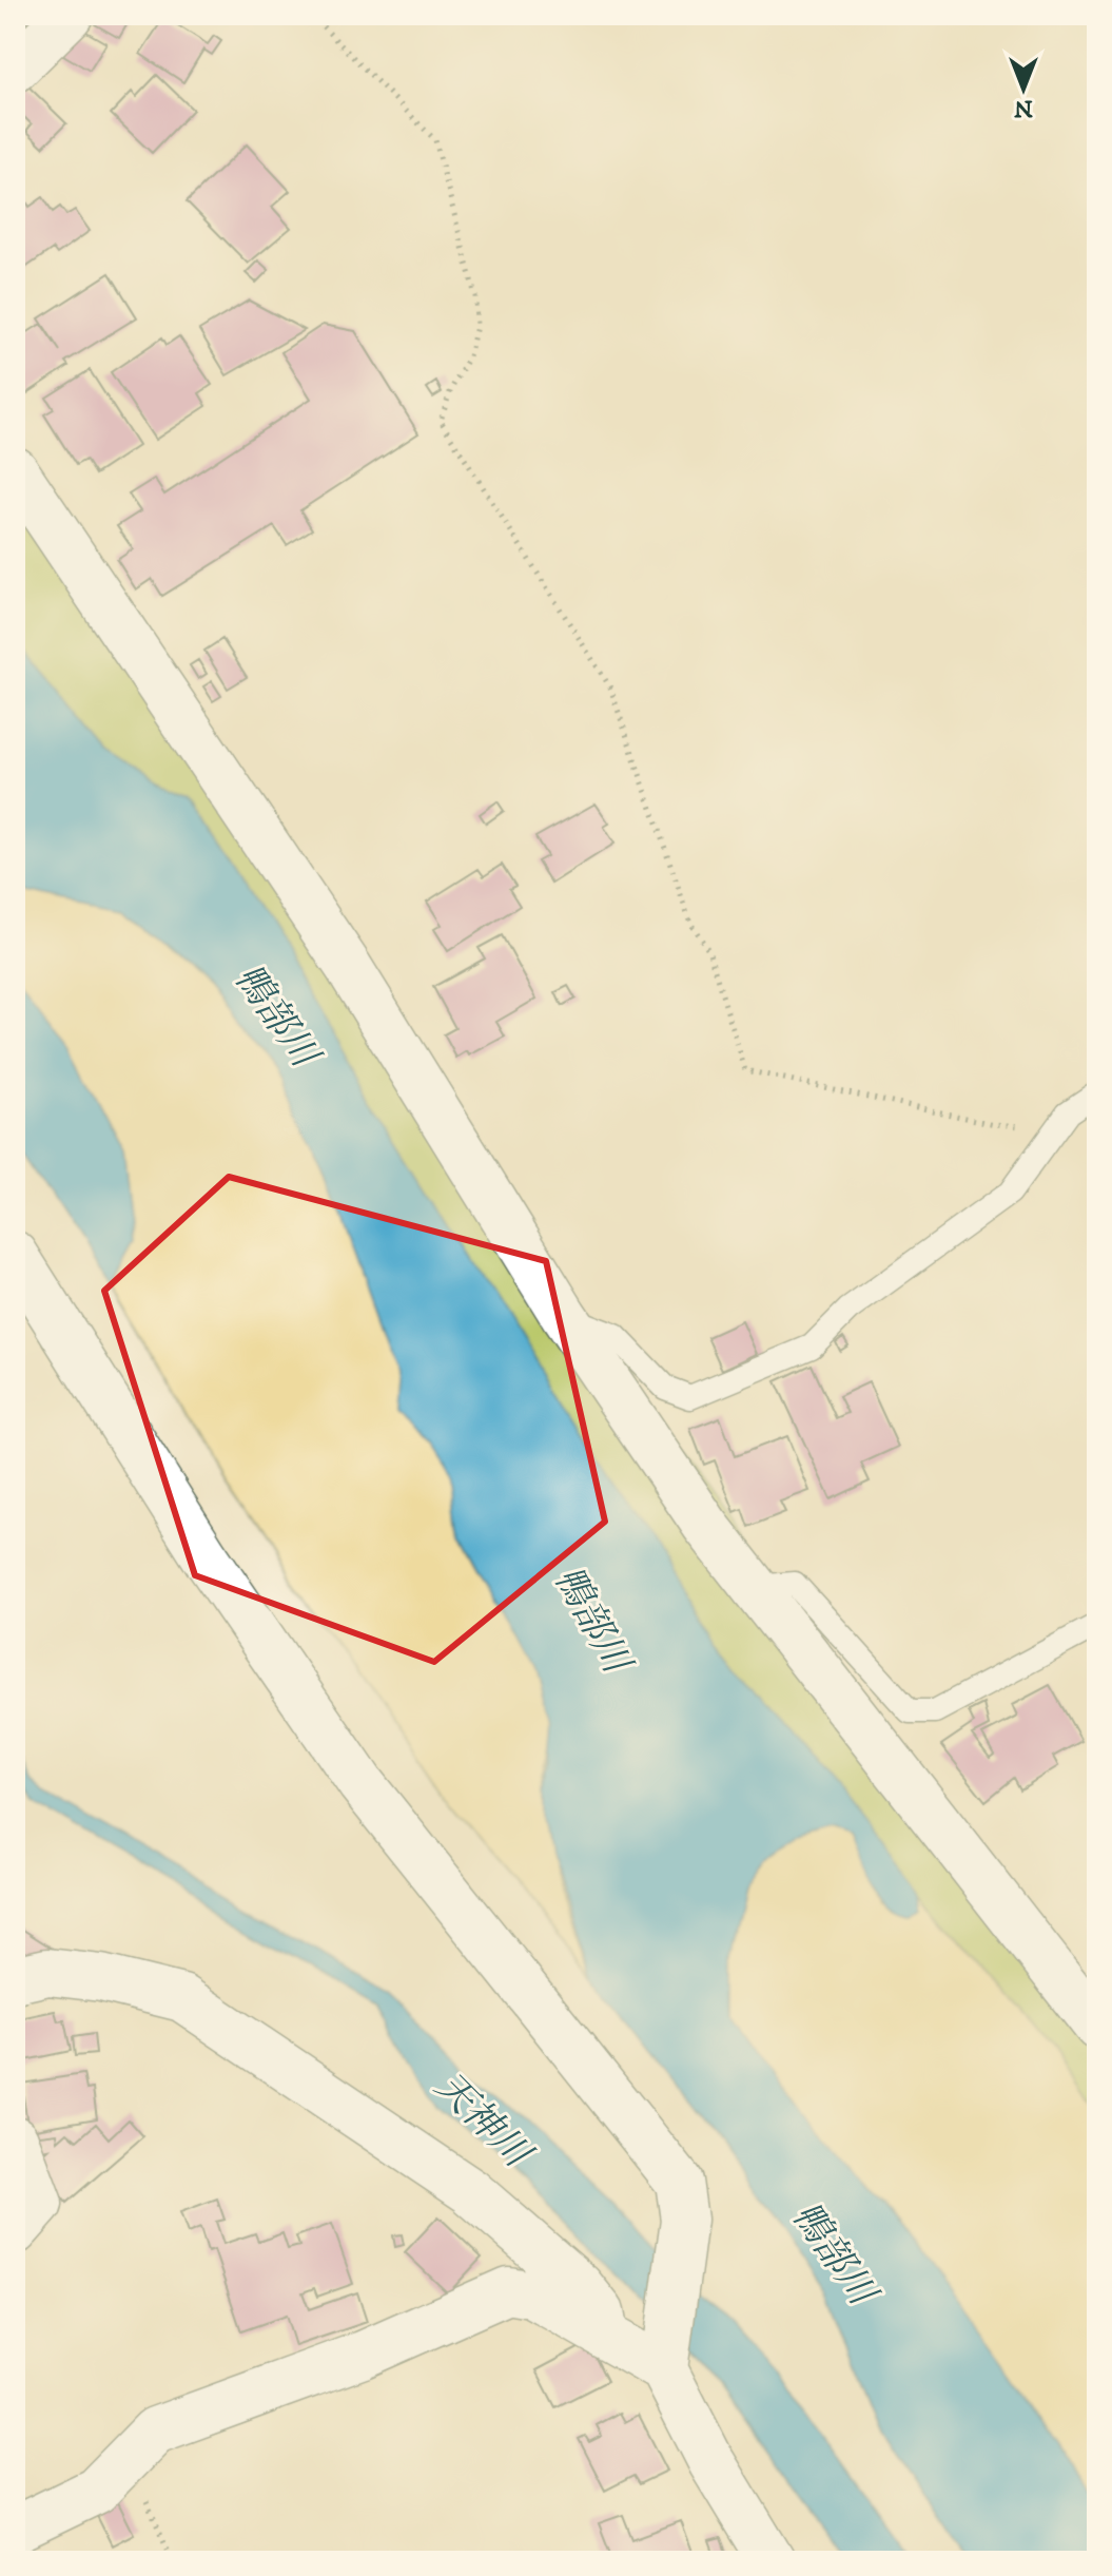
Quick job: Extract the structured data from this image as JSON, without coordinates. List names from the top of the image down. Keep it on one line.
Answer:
{"water":["鴨部川","天神川"],"north":"bottom"}
